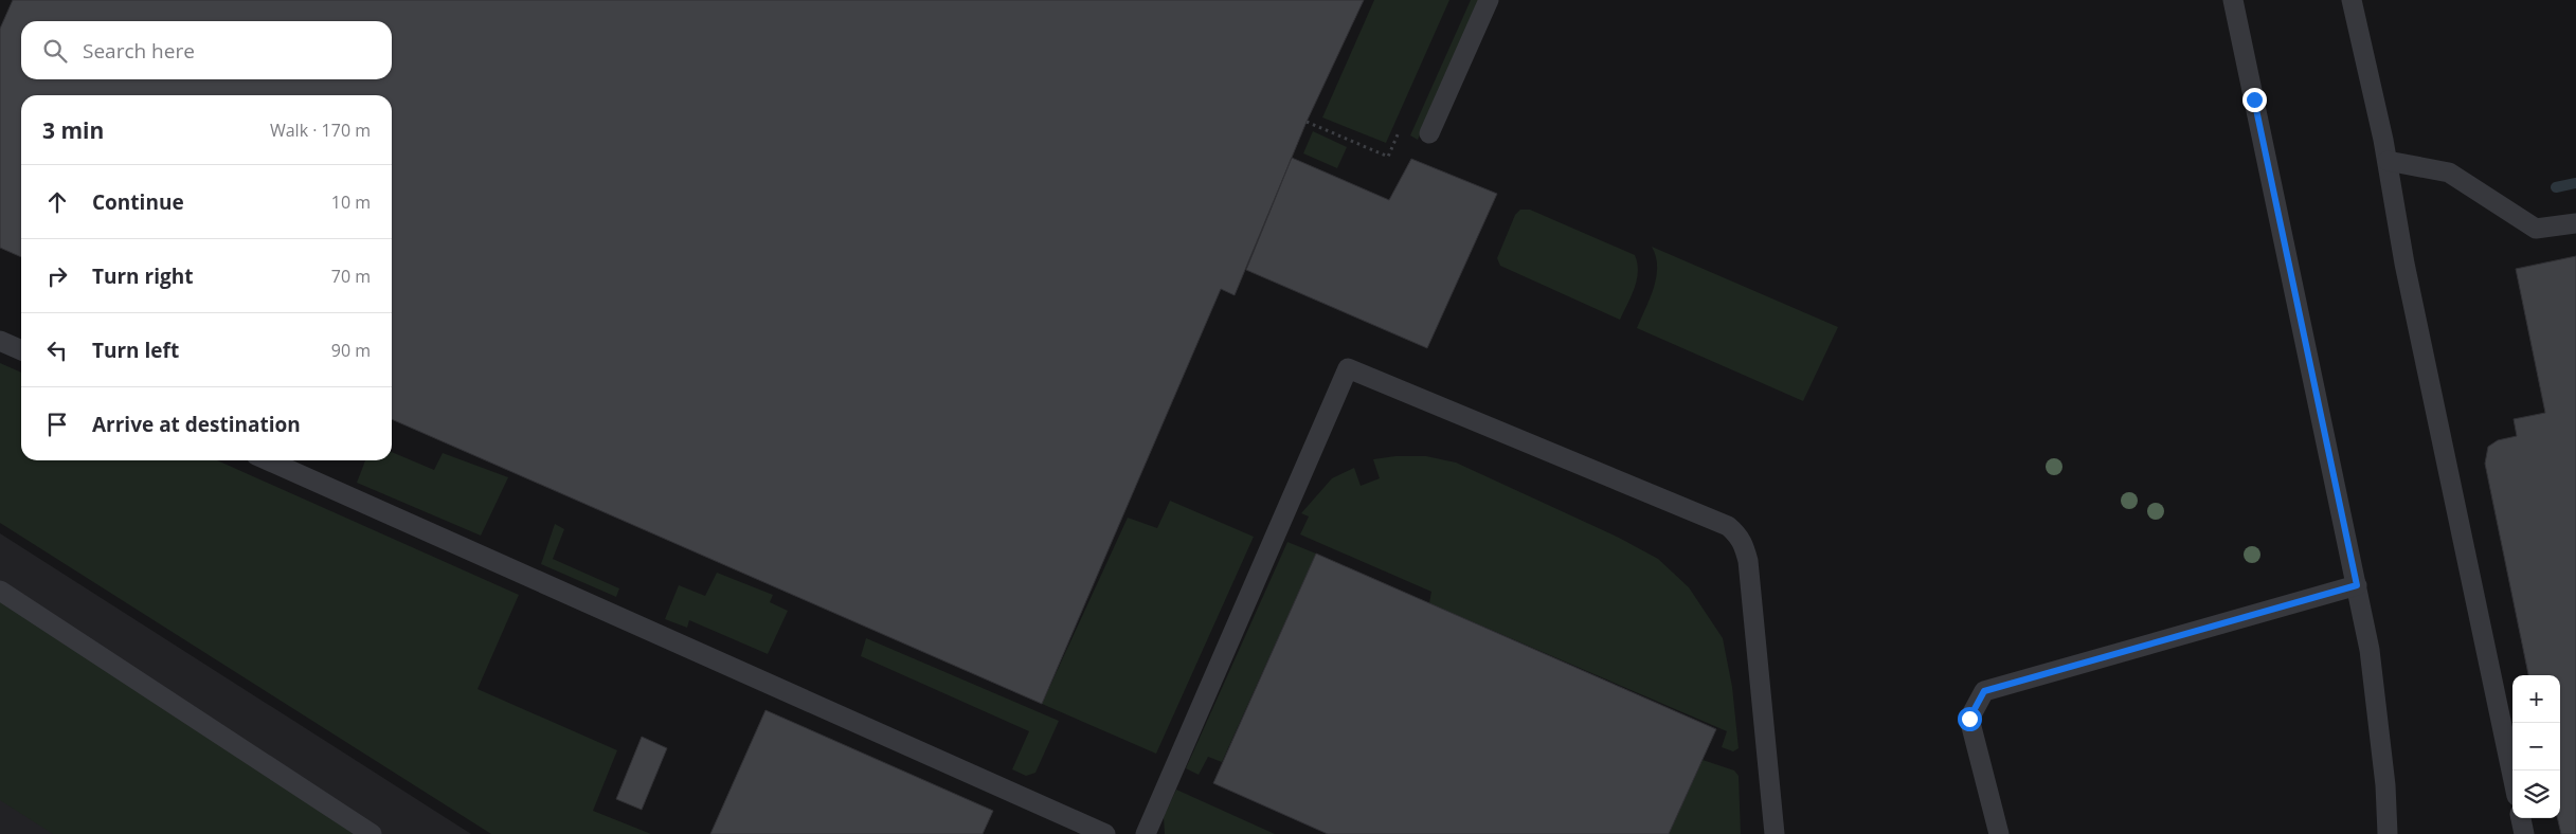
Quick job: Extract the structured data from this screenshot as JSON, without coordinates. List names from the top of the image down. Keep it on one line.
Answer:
{"page":{"search":"Search here","heading":["3 min","Walk · 170 m"],"list":[["Continue","10 m"],["Turn right","70 m"],["Turn left","90 m"],"Arrive at destination"],"map_buttons":["+","−"]}}
